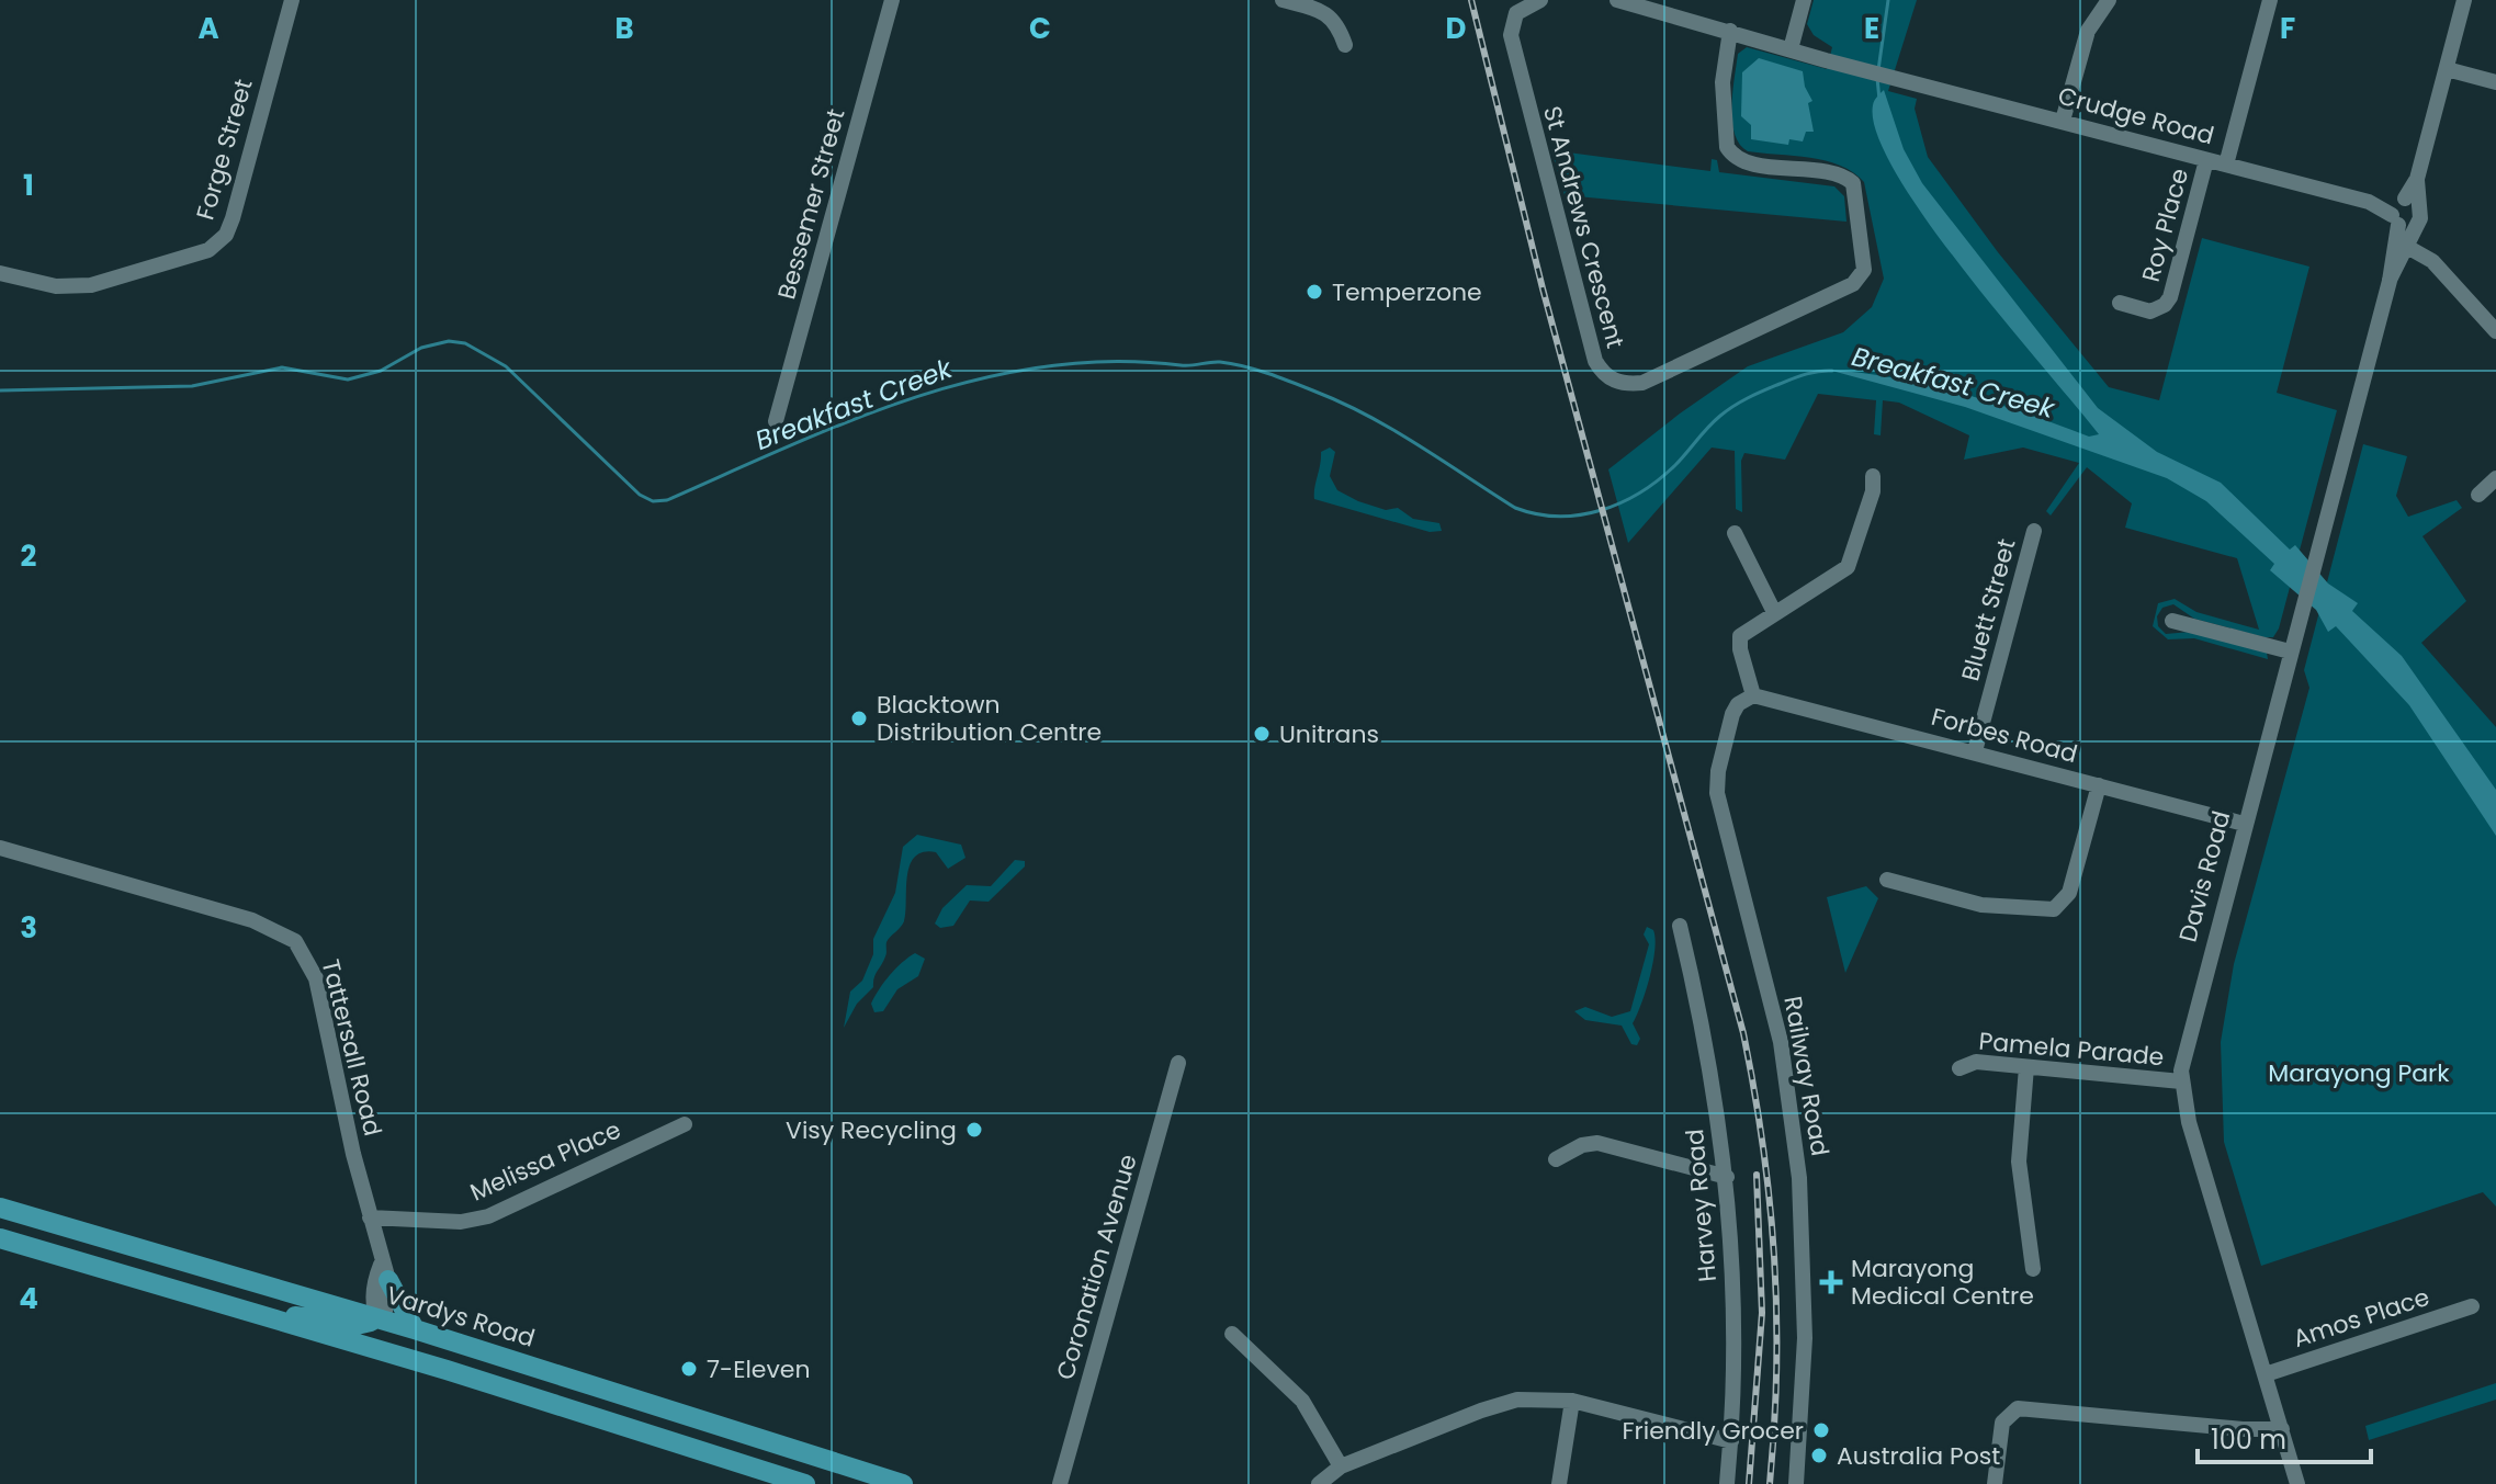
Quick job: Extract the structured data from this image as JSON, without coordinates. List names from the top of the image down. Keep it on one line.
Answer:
{"streets":{"main road":["Vardys Road"],"street":["Crudge Road","Forge Street","Bessemer Street","Roy Place","St Andrews Crescent","Bluett Street","Forbes Road","Davis Road","Tattersall Road","Pamela Parade","Railway Road","Melissa Place","Harvey Road","Coronation Avenue","Amos Place"]},"crossings":[["Crudge Road","Roy Place"],["Crudge Road","St Andrews Crescent"],["Crudge Road","Davis Road"],["Bluett Street","Forbes Road"],["Forbes Road","Davis Road"],["Forbes Road","Railway Road"],["Davis Road","Pamela Parade"],["Davis Road","Amos Place"],["Tattersall Road","Melissa Place"],["Tattersall Road","Vardys Road"]],"water":["Breakfast Creek"],"parks":["Marayong Park"],"places":{"other":["Temperzone","Blacktown Distribution Centre","Unitrans","Visy Recycling","7-Eleven","Friendly Grocer","Australia Post"],"health":["Marayong Medical Centre"]},"scale_bar":"100 m","grid":{"columns":["A","B","C","D","E","F"],"rows":["1","2","3","4"]}}
